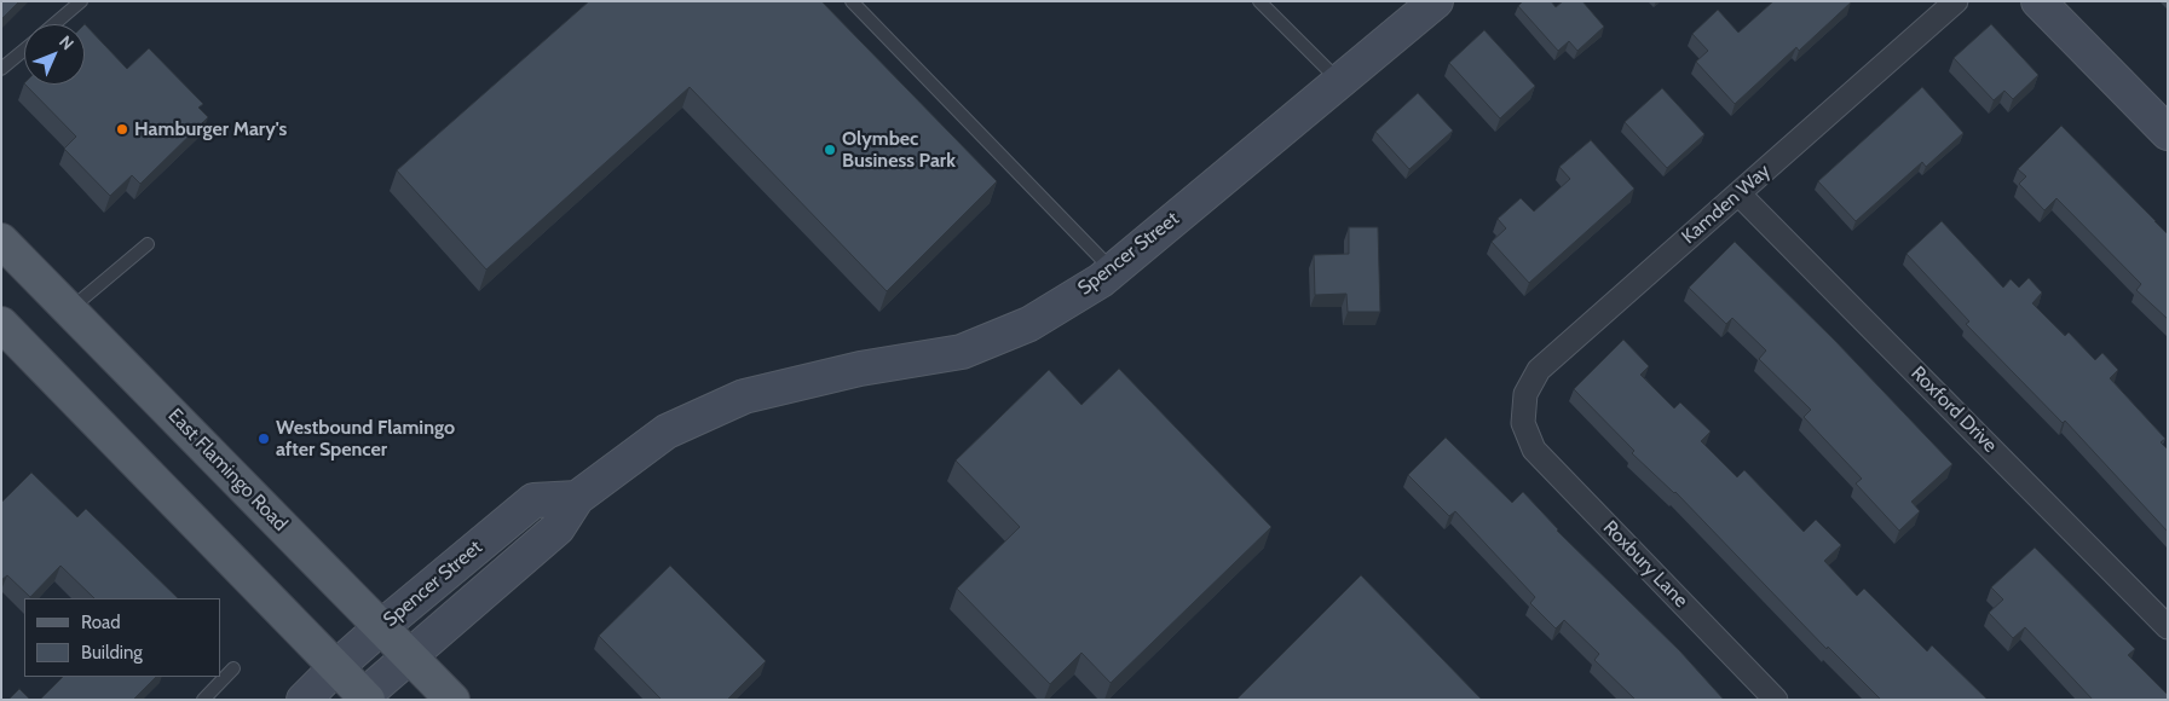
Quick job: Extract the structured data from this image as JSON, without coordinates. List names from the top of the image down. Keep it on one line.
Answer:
{"streets":{"main road":["East Flamingo Road"],"street":["Kamden Way","Spencer Street","Roxford Drive","Roxbury Lane"]},"crossings":[["Kamden Way","Roxford Drive"],["Kamden Way","Roxbury Lane"],["Spencer Street","East Flamingo Road"]],"places":["Hamburger Mary's","Olymbec Business Park","Westbound Flamingo after Spencer"],"legend":["Road","Building"],"north":"top right"}
